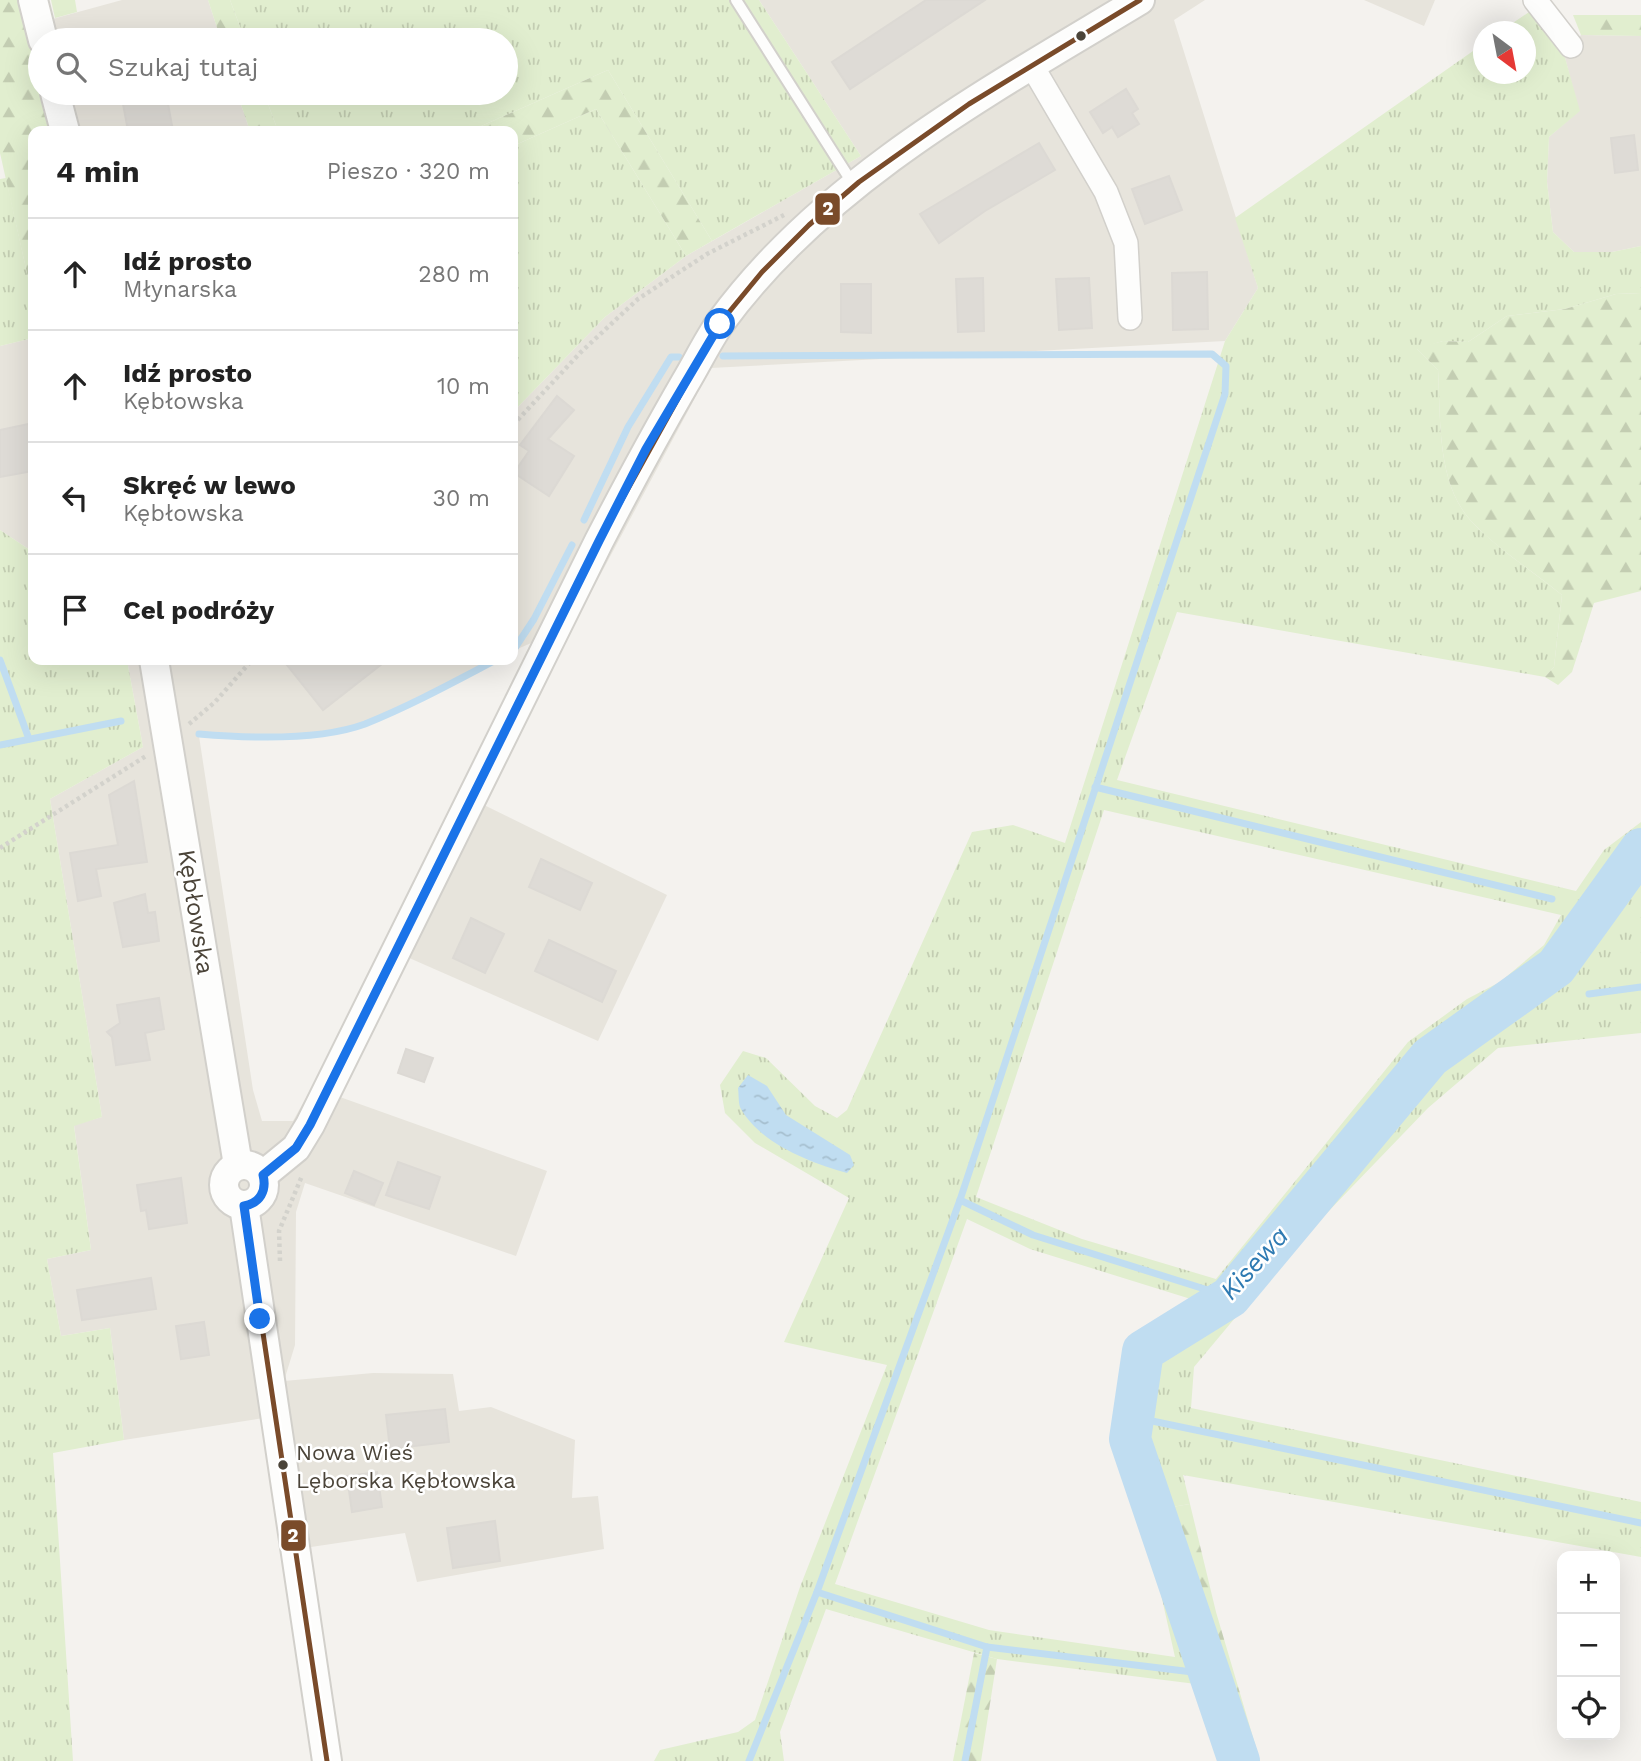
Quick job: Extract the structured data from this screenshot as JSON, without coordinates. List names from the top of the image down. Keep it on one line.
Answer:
{"streets":{"street":["Kębłowska"]},"water":["Kisewa"],"places":["Nowa Wieś Lęborska Kębłowska"],"lines":["transit line 2"],"north":"bottom right","page":{"search":"Szukaj tutaj","heading":["4 min","Pieszo · 320 m"],"list":[["Idź prosto","Młynarska","280 m"],["Idź prosto","Kębłowska","10 m"],["Skręć w lewo","Kębłowska","30 m"],"Cel podróży"],"map_buttons":["+","−"]}}
